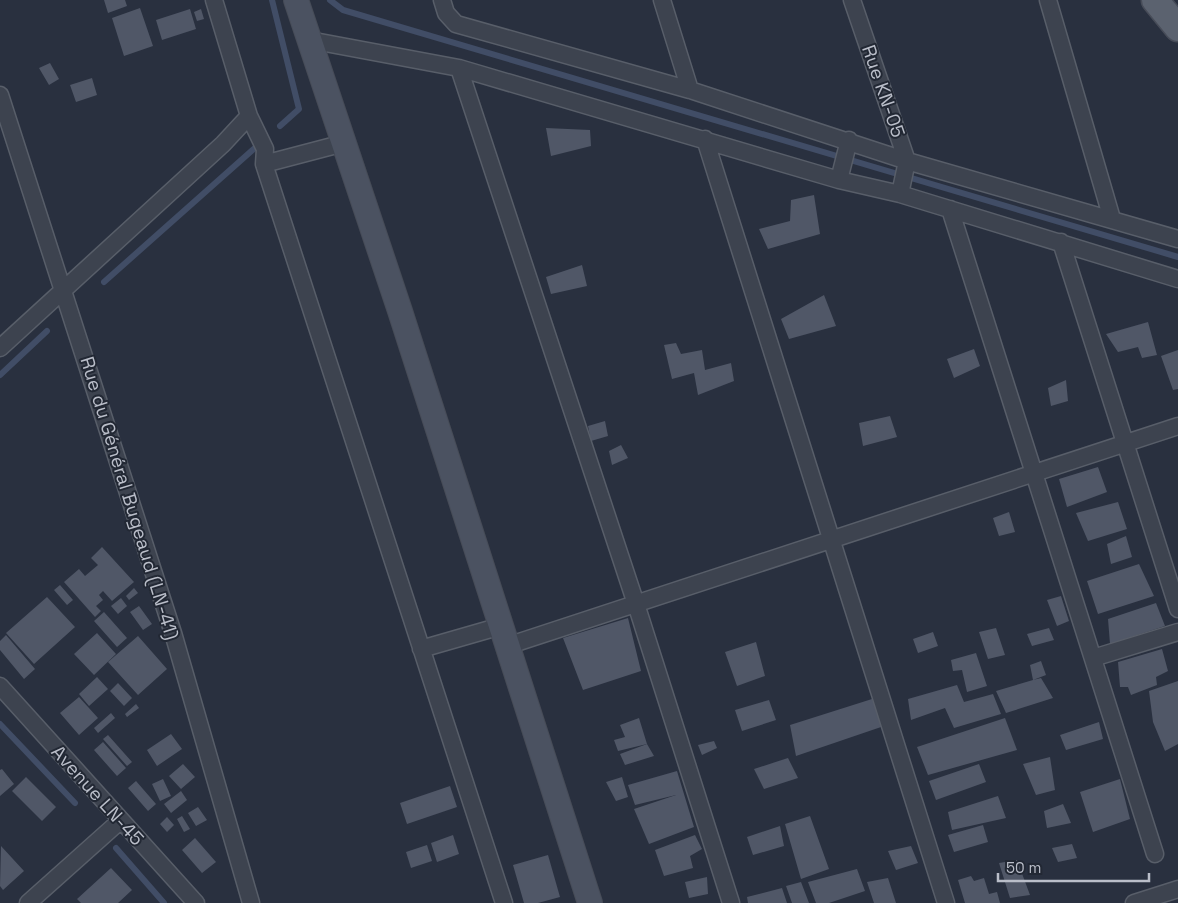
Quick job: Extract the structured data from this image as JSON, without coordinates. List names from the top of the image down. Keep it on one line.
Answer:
{"streets":{"street":["Rue KN-05","Rue du Général Bugeaud (LN-41)","Avenue LN-45"]},"scale_bar":"50 m"}
